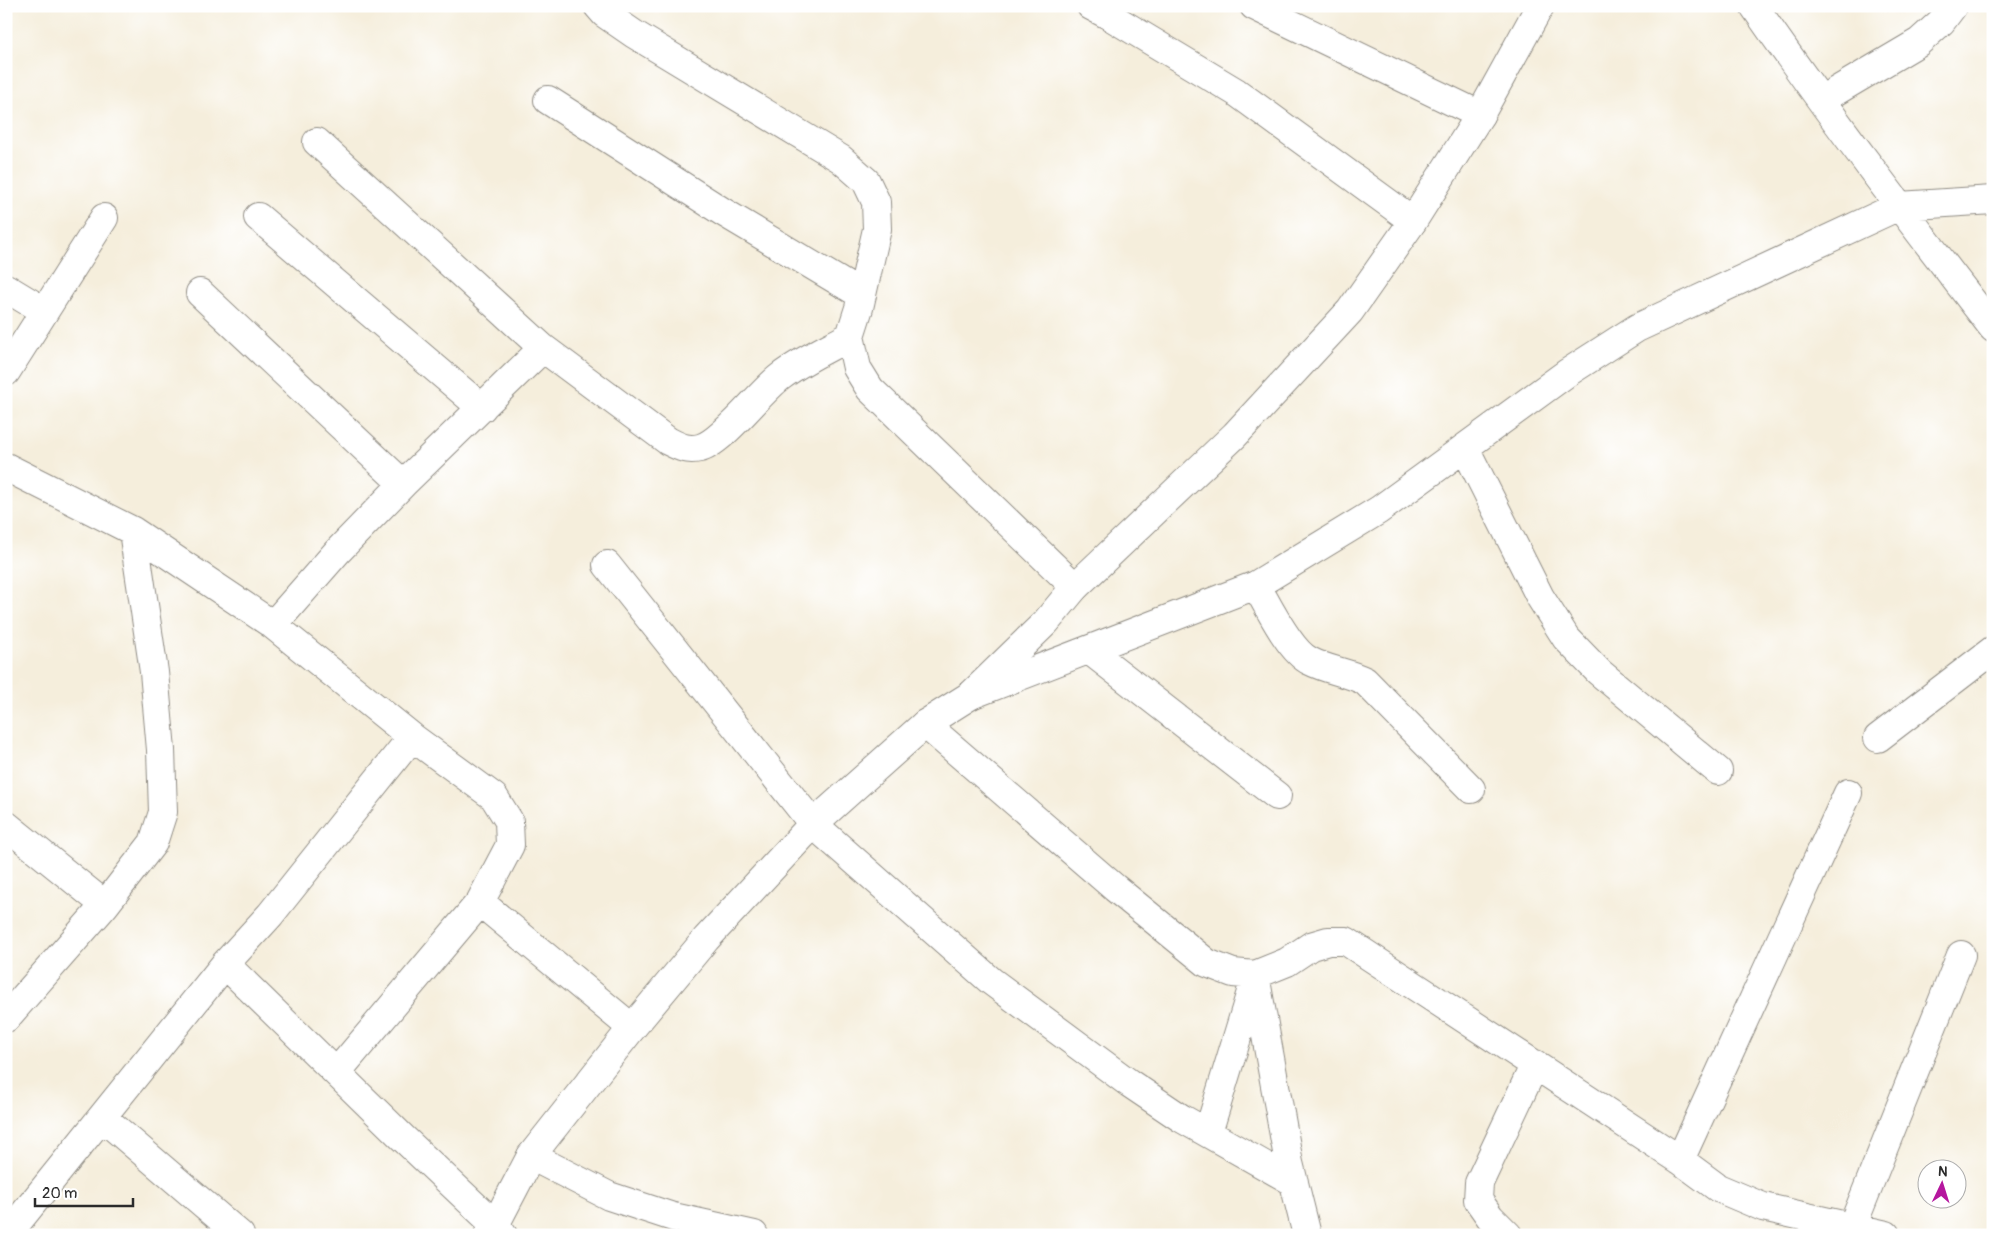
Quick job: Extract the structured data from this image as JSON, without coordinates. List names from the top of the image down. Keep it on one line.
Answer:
{"scale_bar":"20 m","north":"top"}
